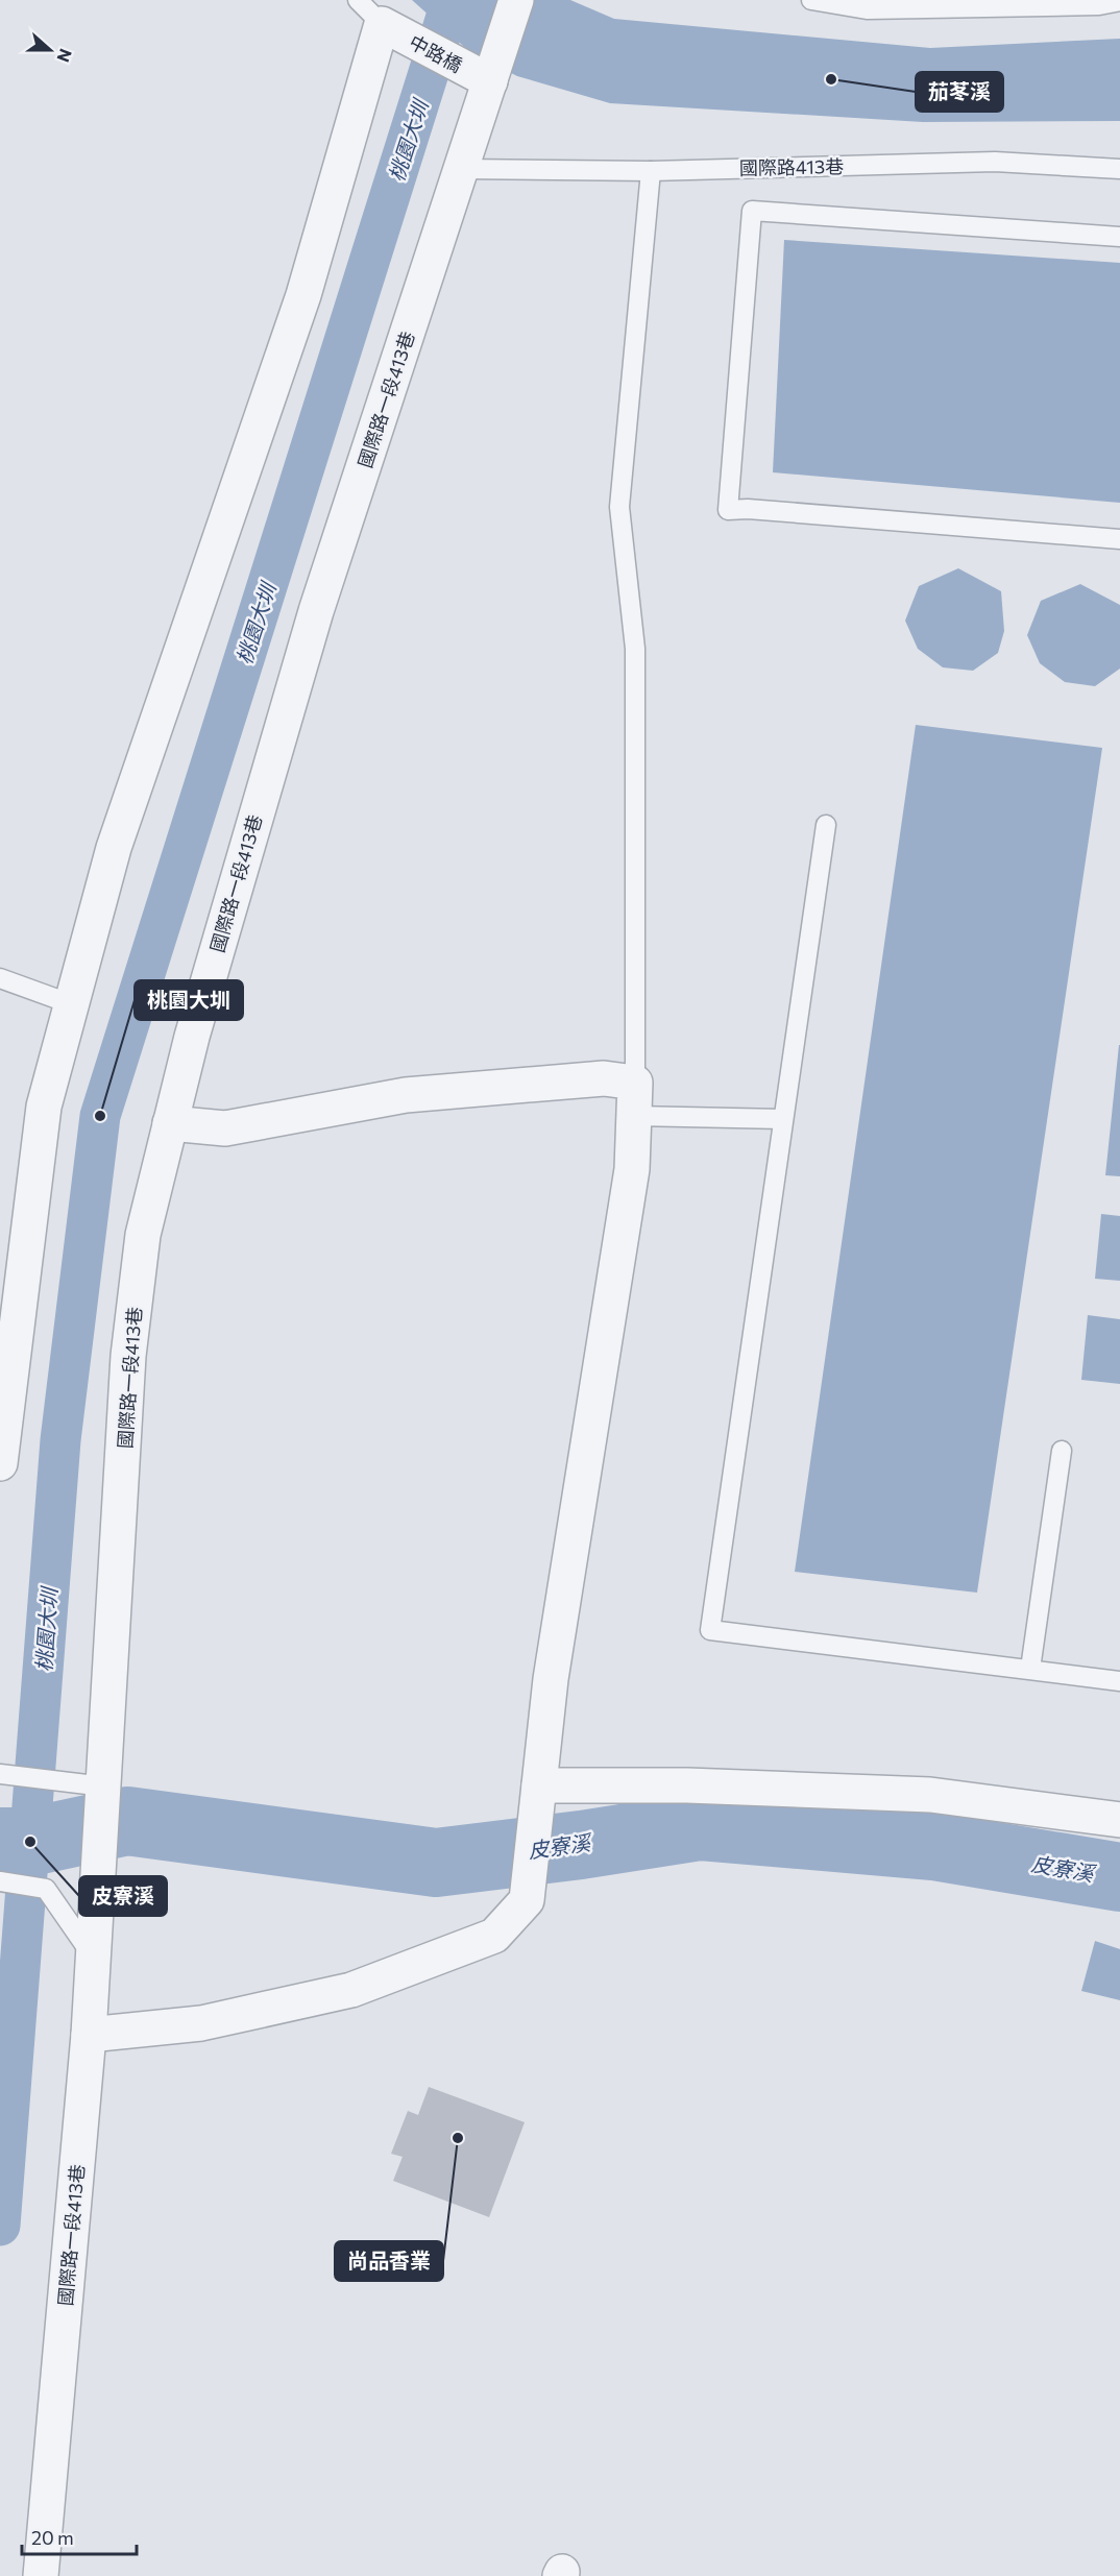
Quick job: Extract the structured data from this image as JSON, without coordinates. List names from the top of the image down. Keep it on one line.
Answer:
{"streets":{"street":["中路橋","國際路一段413巷"],"lane":["國際路413巷"]},"crossings":[["中路橋","國際路一段413巷"],["國際路413巷","國際路一段413巷"]],"water":["桃園大圳","皮寮溪"],"places":["茄苳溪","桃園大圳","皮寮溪","尚品香業"],"scale_bar":"20 m","north":"right"}
